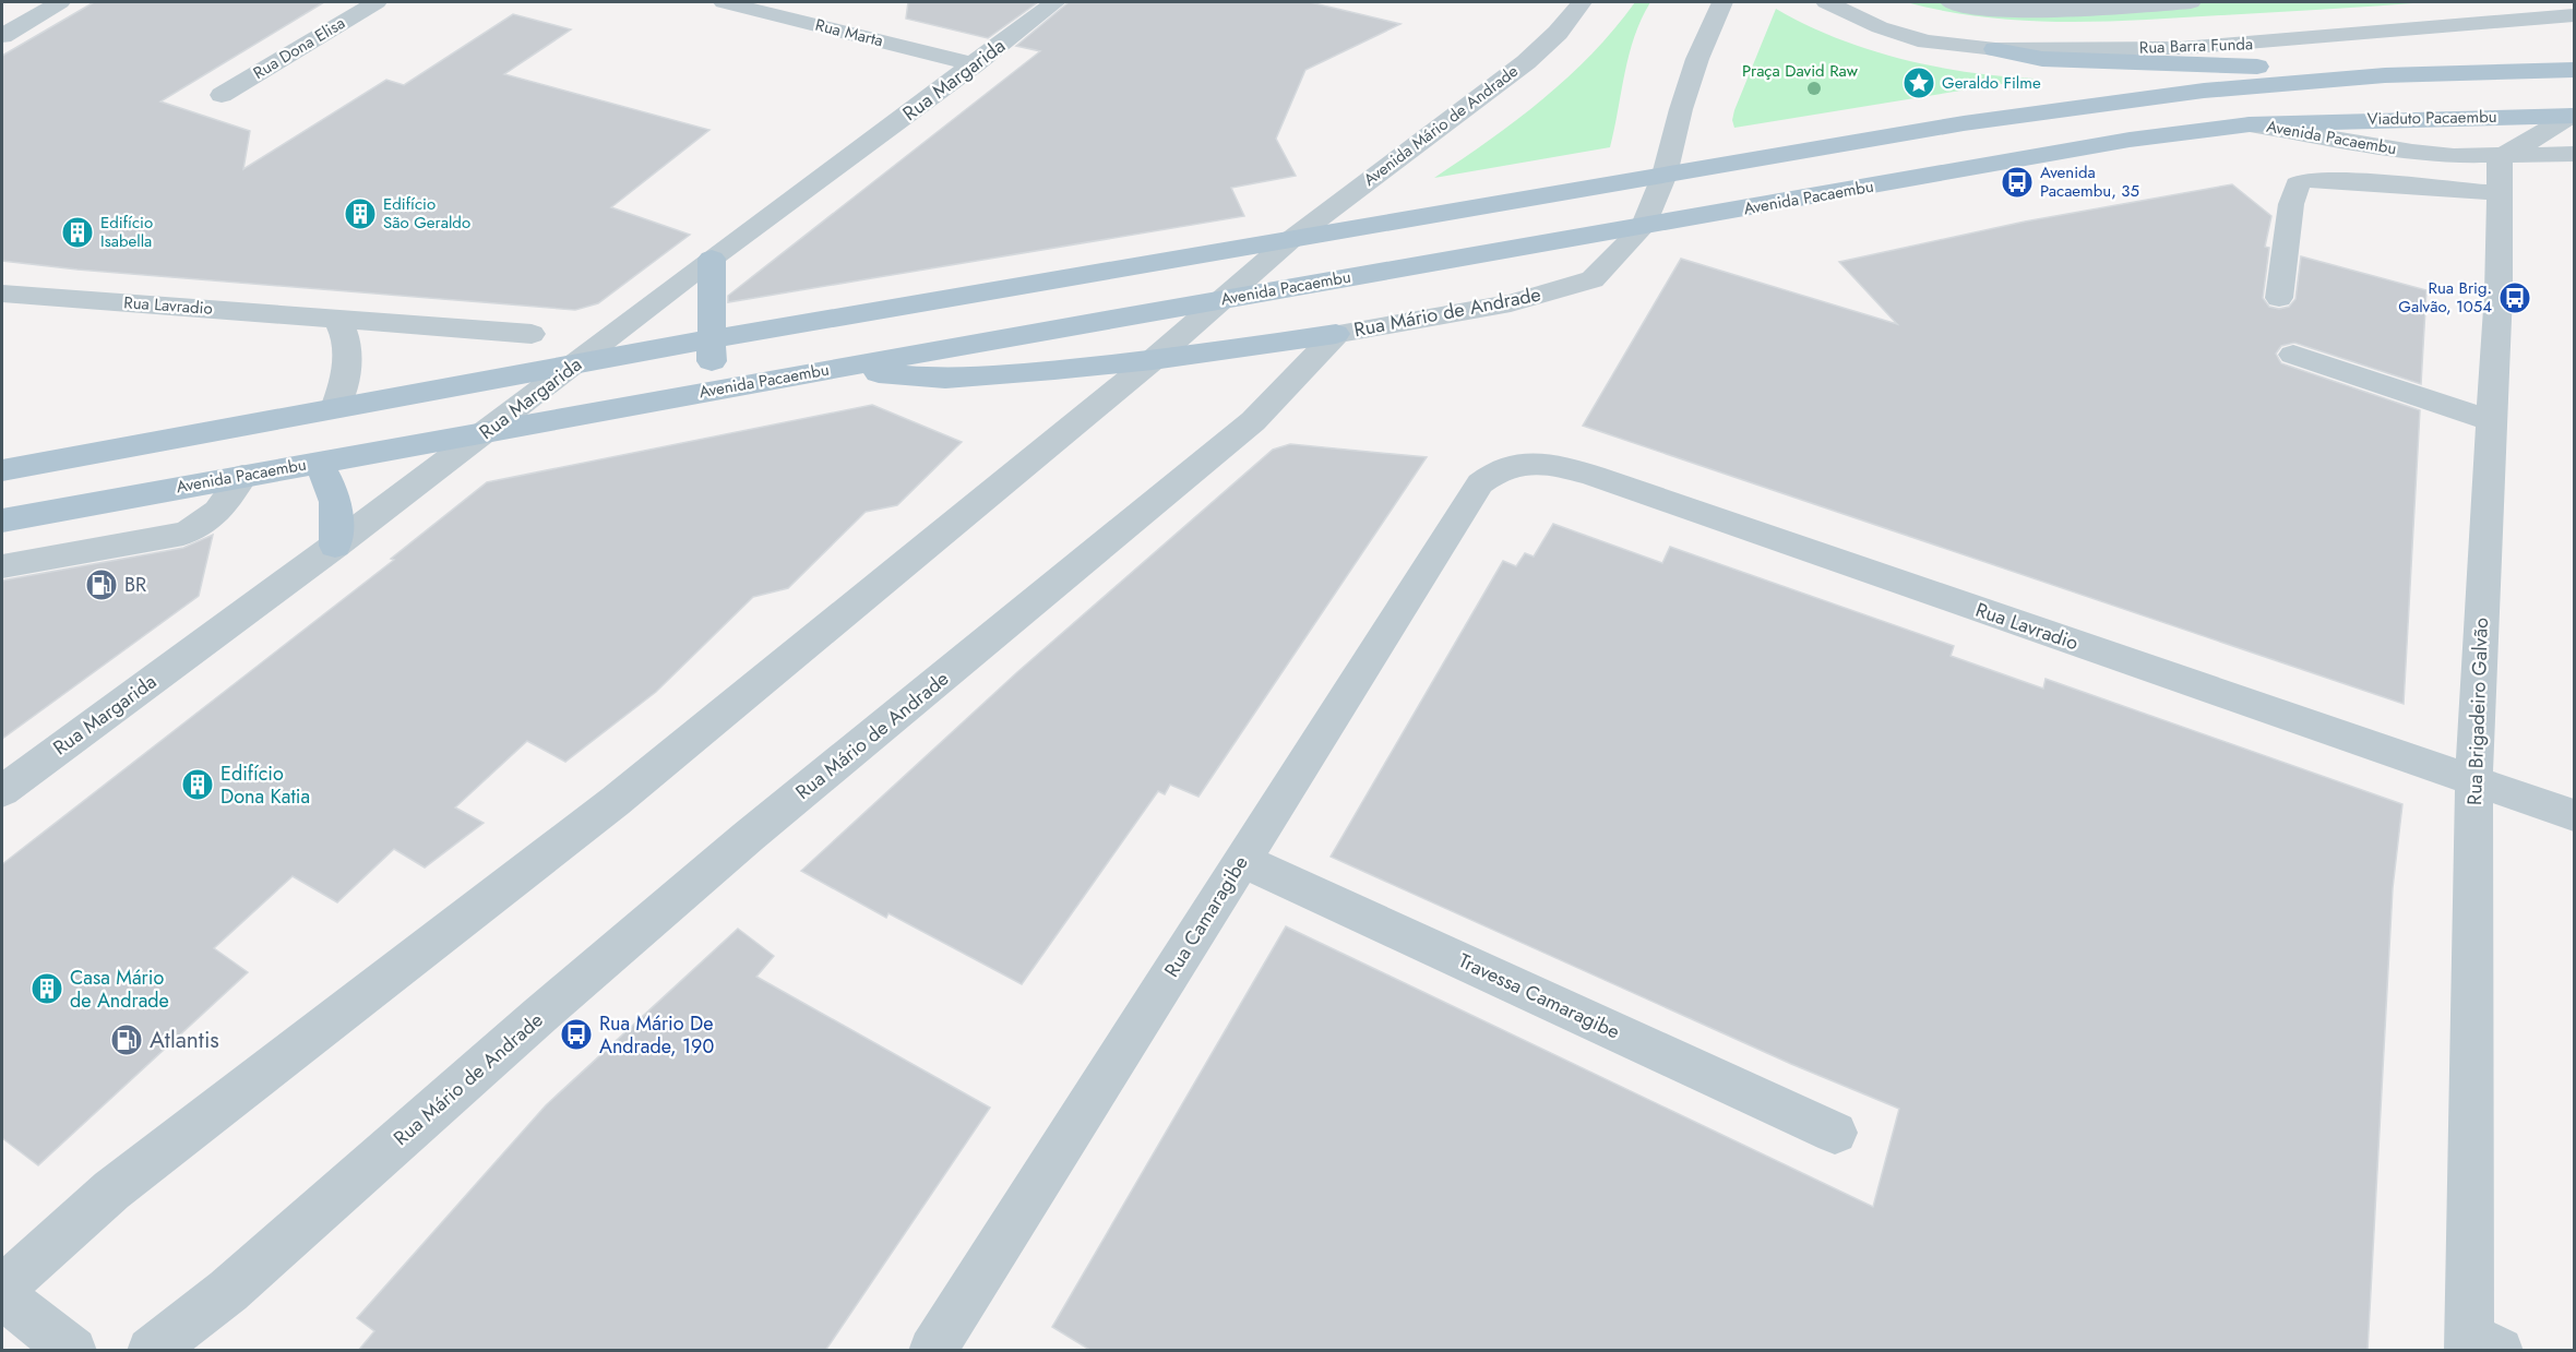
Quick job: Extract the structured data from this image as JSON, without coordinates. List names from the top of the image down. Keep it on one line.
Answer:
{"streets":{"main road":["Viaduto Pacaembu","Avenida Pacaembu"],"street":["Rua Marta","Rua Barra Funda","Rua Dona Elisa","Rua Margarida","Avenida Mário de Andrade","Rua Lavradio","Rua Mário de Andrade","Rua Brigadeiro Galvão","Rua Camaragibe","Travessa Camaragibe"]},"crossings":[["Rua Marta","Rua Margarida"],["Rua Margarida","Avenida Pacaembu"],["Viaduto Pacaembu","Avenida Pacaembu"],["Avenida Mário de Andrade","Avenida Pacaembu"],["Avenida Pacaembu","Rua Mário de Andrade"],["Avenida Pacaembu","Rua Brigadeiro Galvão"],["Rua Lavradio","Rua Brigadeiro Galvão"],["Rua Lavradio","Rua Camaragibe"],["Rua Camaragibe","Travessa Camaragibe"]],"parks":["Praça David Raw"],"places":{"place":["Geraldo Filme"],"bus stop":["Avenida Pacaembu, 35","Rua Brig. Galvão, 1054","Rua Mário De Andrade, 190"],"building":["Edifício São Geraldo","Edifício Isabella","Edifício Dona Katia","Casa Mário de Andrade"],"fuel station":["BR","Atlantis"]}}
